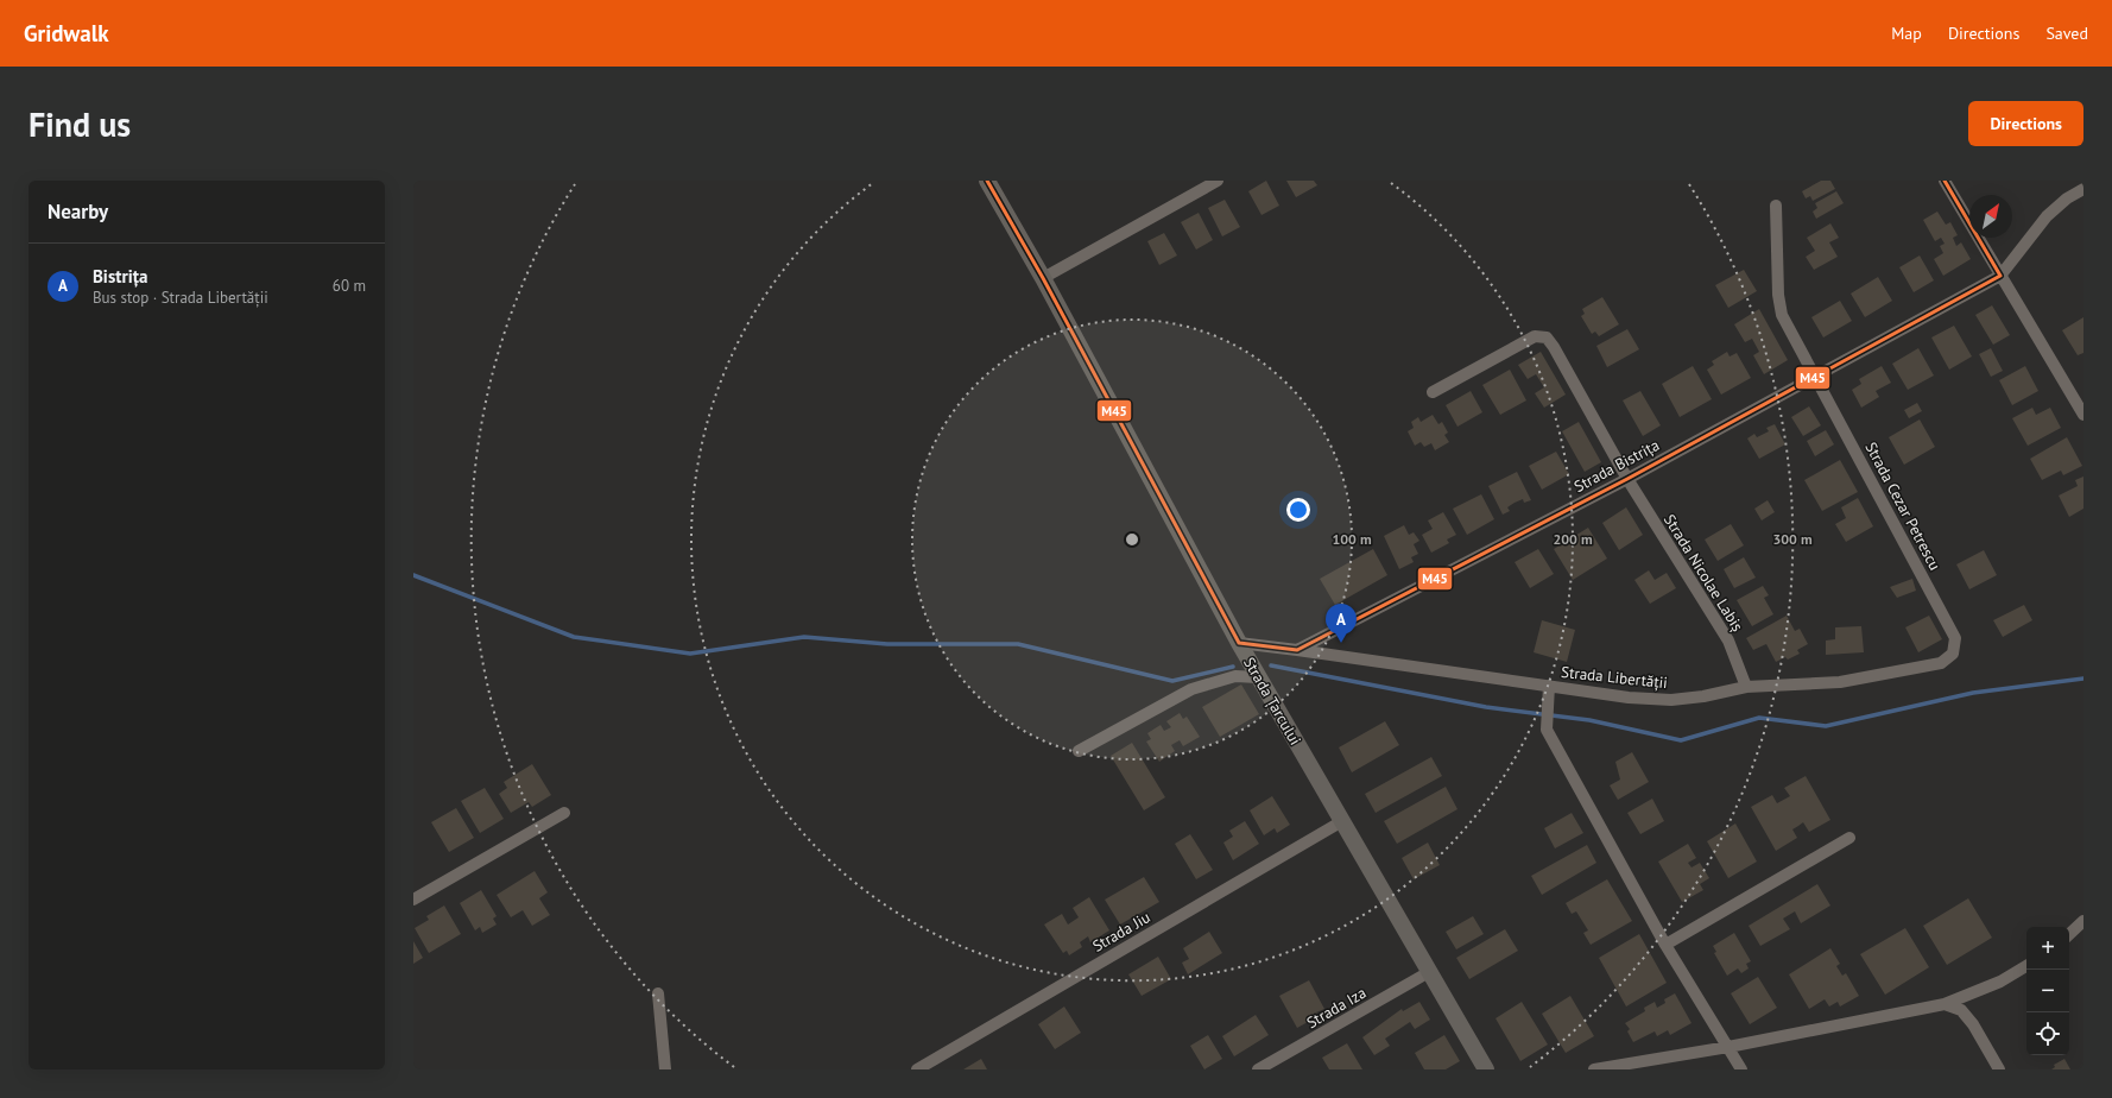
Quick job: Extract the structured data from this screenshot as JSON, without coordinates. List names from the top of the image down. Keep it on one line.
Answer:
{"streets":{"street":["Strada Bistrița","Strada Cezar Petrescu","Strada Nicolae Labiș","Strada Libertății","Strada Țarcului","Strada Jiu","Strada Iza"]},"crossings":[["Strada Bistrița","Strada Cezar Petrescu"],["Strada Bistrița","Strada Nicolae Labiș"],["Strada Bistrița","Strada Libertății"],["Strada Cezar Petrescu","Strada Libertății"],["Strada Nicolae Labiș","Strada Libertății"],["Strada Țarcului","Strada Jiu"],["Strada Țarcului","Strada Iza"]],"lines":["transit line M45"],"north":"top right","page":{"header":"Gridwalk","nav":["Map","Directions","Saved"],"buttons":"Directions","title":"Find us","heading":"Nearby","list":[{"mark":"A","name":"Bistrița","note":"Bus stop · Strada Libertății","value":"60 m"}],"pins":"A","map_buttons":["+","−"]},"rings":["100 m","200 m","300 m"]}
